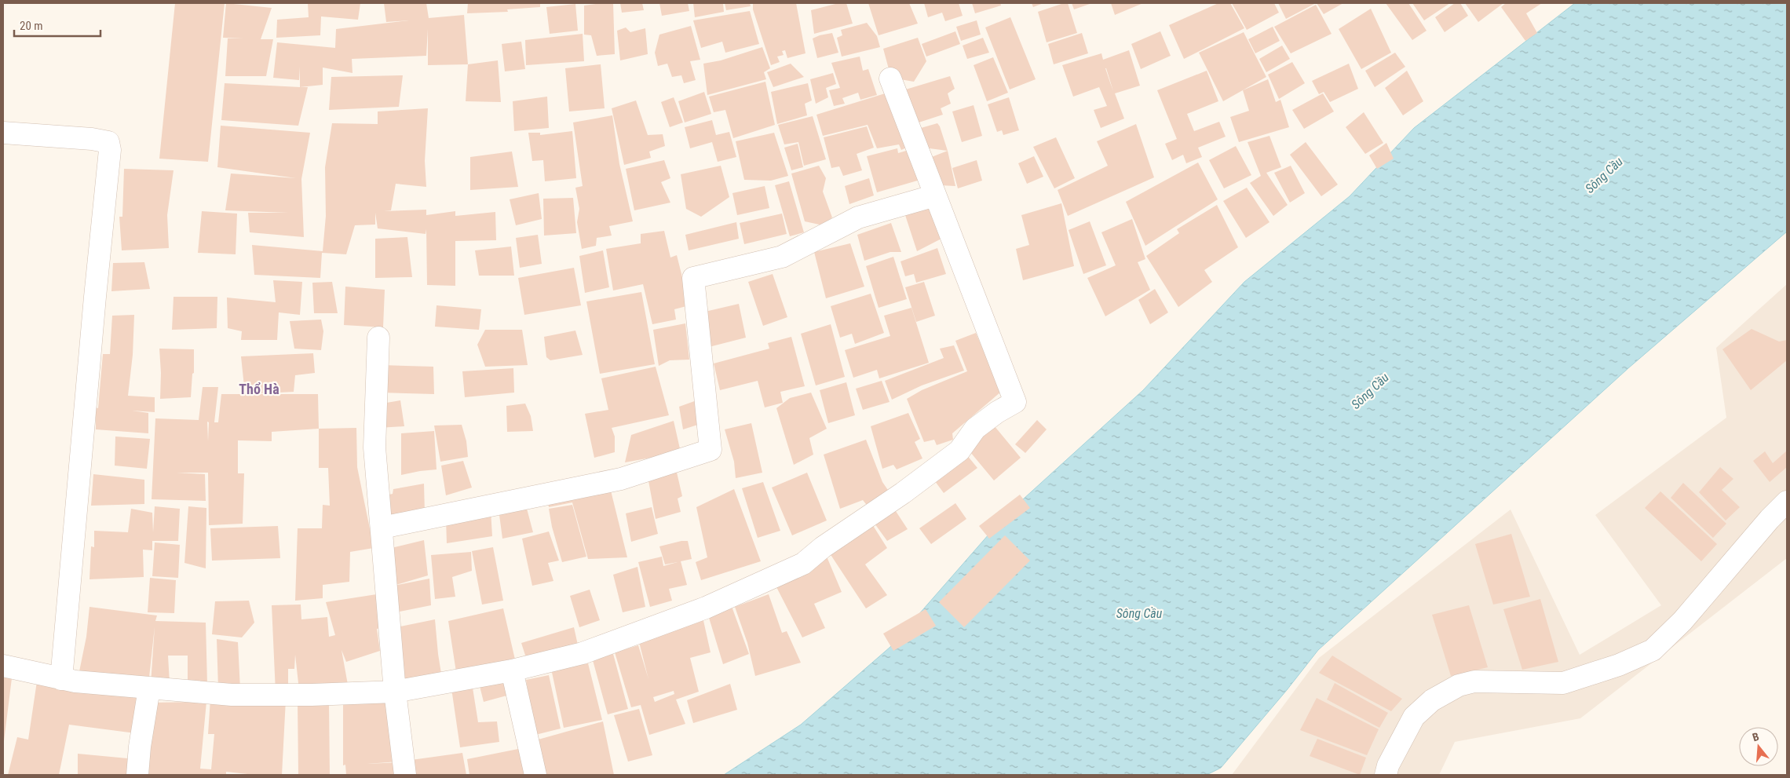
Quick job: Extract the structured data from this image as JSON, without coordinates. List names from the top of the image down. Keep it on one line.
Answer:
{"districts":["Thổ Hà"],"water":["Sông Cầu"],"scale_bar":"20 m","north":"top"}
